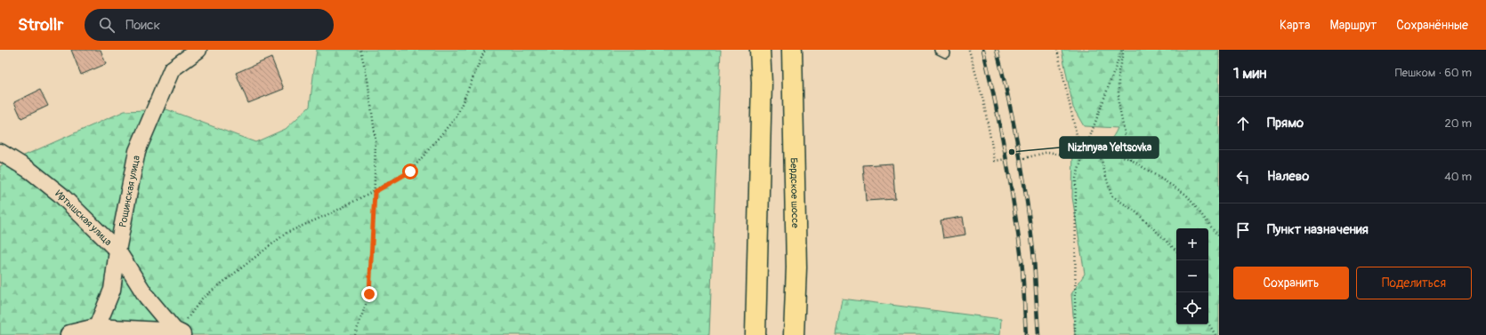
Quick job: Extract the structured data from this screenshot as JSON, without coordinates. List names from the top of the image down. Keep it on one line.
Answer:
{"streets":{"highway":["Бердское шоссе"],"street":["Рощинская улица","Иртышская улица"]},"crossings":[["Рощинская улица","Иртышская улица"]],"places":["Nizhnyaa Yeltsovka"],"page":{"header":"Strollr","search":"Поиск","nav":["Карта","Маршрут","Сохранённые"],"heading":["1 мин","Пешком · 60 m"],"list":[["Прямо","20 m"],["Налево","40 m"],"Пункт назначения"],"map_buttons":["+","−"],"buttons":["Сохранить","Поделиться"]}}
